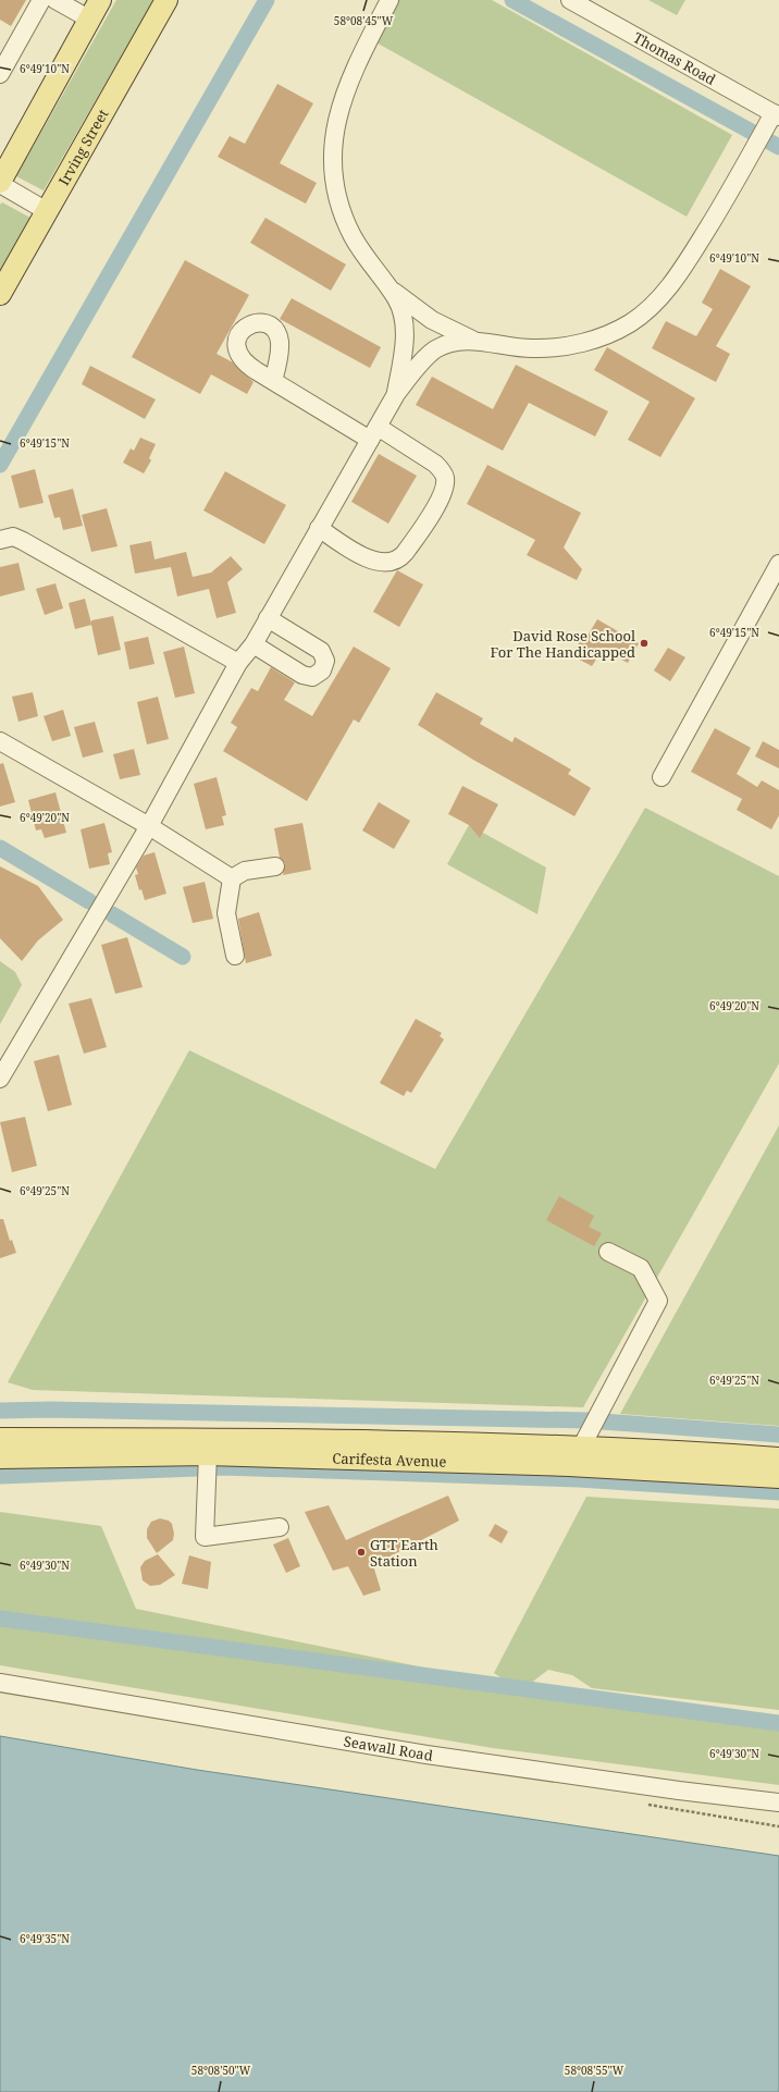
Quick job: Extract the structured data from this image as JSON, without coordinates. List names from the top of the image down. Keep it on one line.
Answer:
{"streets":{"main road":["Irving Street","Carifesta Avenue"],"street":["Thomas Road","Seawall Road"]},"places":["David Rose School For The Handicapped","GTT Earth Station"],"coordinates":["58°08'45\"W","6°49'10\"N","6°49'15\"N","6°49'20\"N","6°49'25\"N","6°49'30\"N","6°49'35\"N","58°08'50\"W","58°08'55\"W"]}
